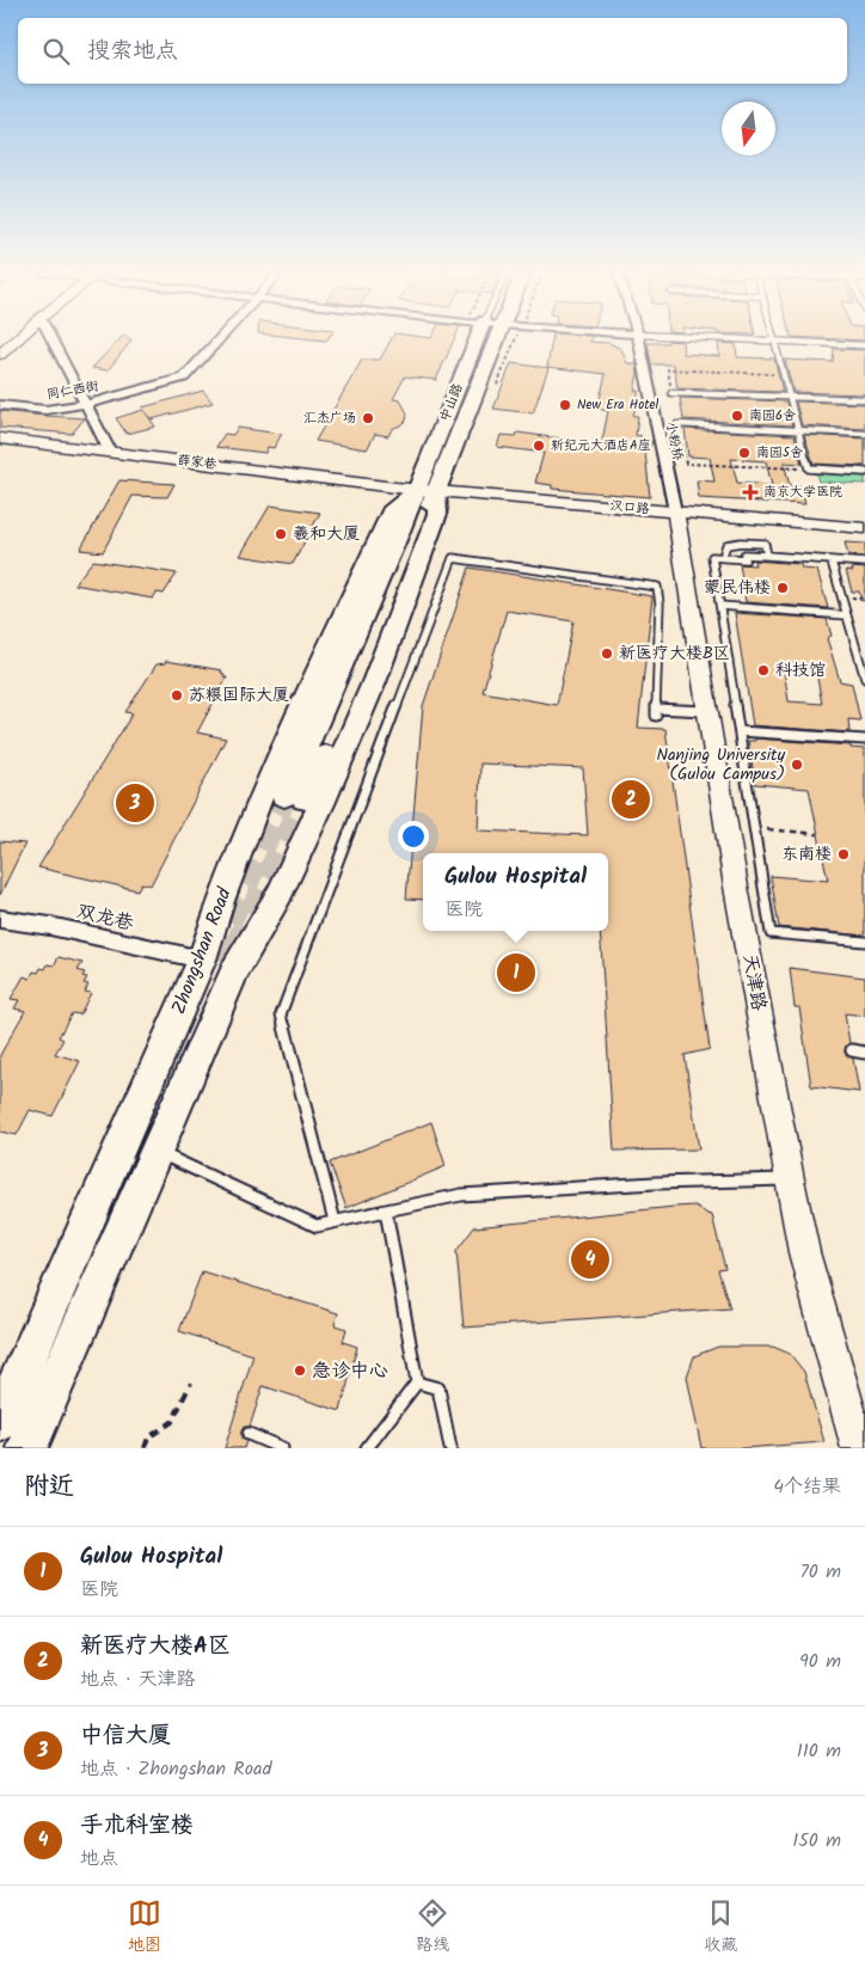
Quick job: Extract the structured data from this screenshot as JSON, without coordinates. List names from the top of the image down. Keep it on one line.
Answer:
{"streets":{"street":["同仁西街","小粉桥","薛家巷","汉口路","双龙巷","天津路"]},"crossings":[["小粉桥","汉口路"],["小粉桥","天津路"],["薛家巷","汉口路"],["汉口路","天津路"]],"places":{"other":["New Era Hotel","南园6舍","汇杰广场","新纪元大酒店A座","南园5舍","羲和大厦","蒙民伟楼","新医疗大楼B区","科技馆","苏粮国际大厦","Nanjing University (Gulou Campus)","东南楼","急诊中心"],"health":["南京大学医院"]},"north":"bottom","page":{"search":"搜索地点","pins":["2","3","1","4"],"popup":["Gulou Hospital","医院"],"heading":["附近","4个结果"],"list":[{"mark":"1","name":"Gulou Hospital","note":"医院","value":"70 m"},{"mark":"2","name":"新医疗大楼A区","note":"地点 · 天津路","value":"90 m"},{"mark":"3","name":"中信大厦","note":"地点 · Zhongshan Road","value":"110 m"},{"mark":"4","name":"手术科室楼","note":"地点","value":"150 m"}],"nav":["地图","路线","收藏"]}}
